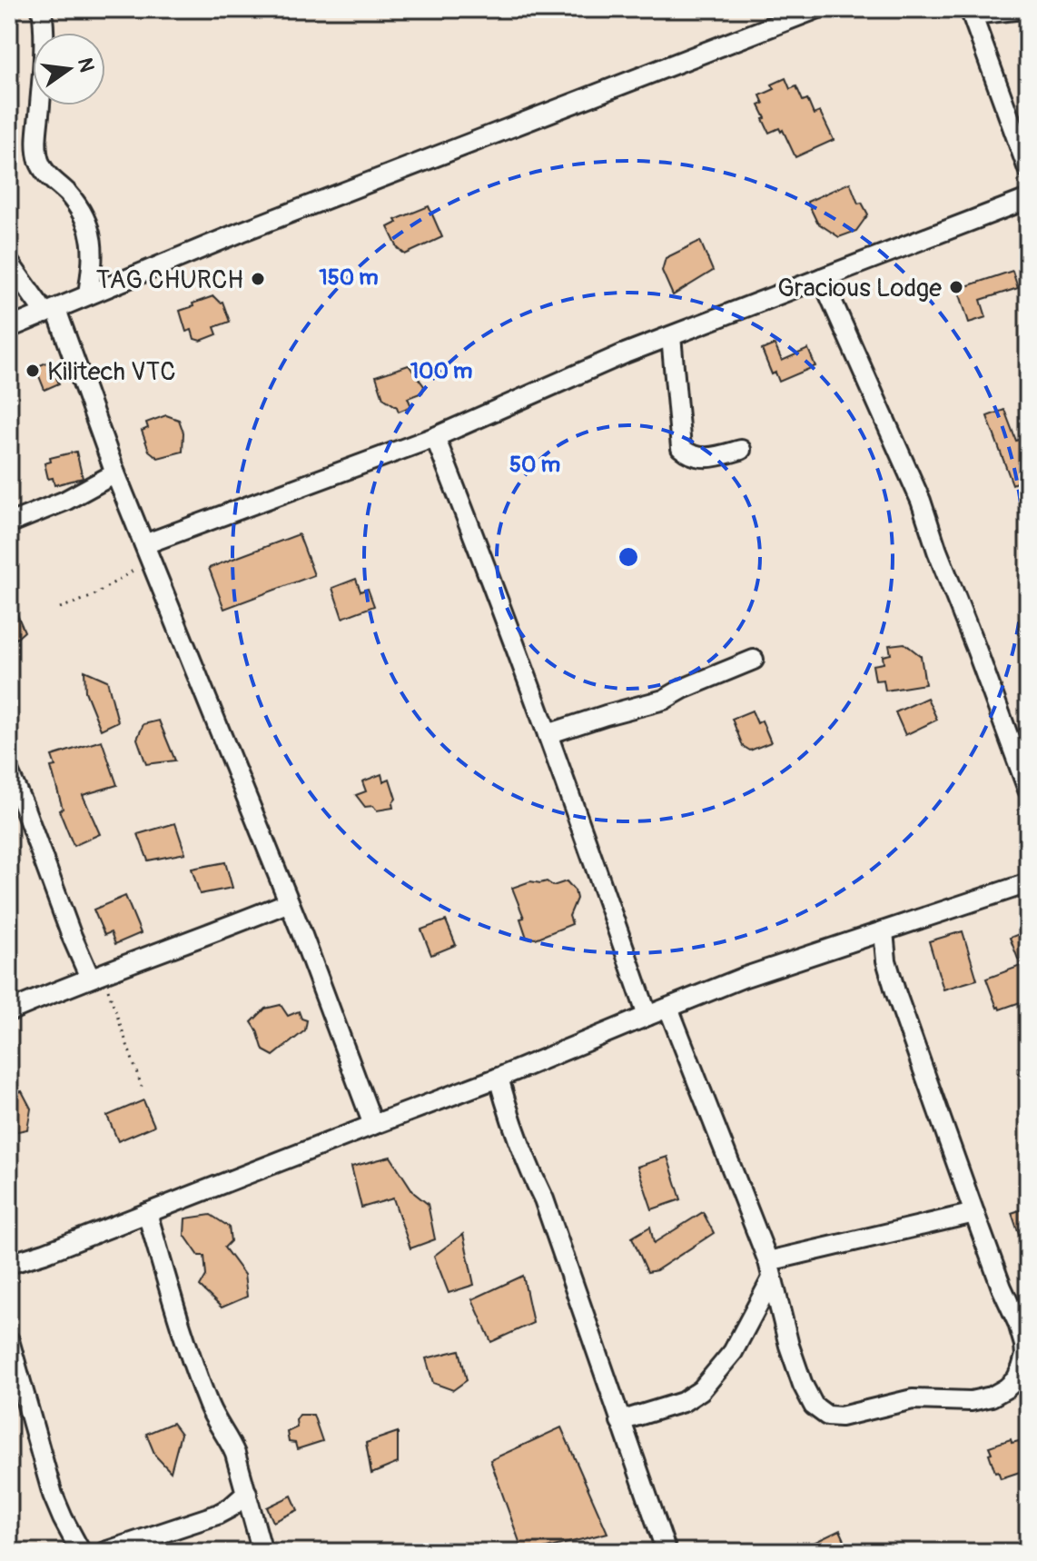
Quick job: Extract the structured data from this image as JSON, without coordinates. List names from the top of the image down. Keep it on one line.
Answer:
{"places":["TAG CHURCH","Gracious Lodge","Kilitech VTC"],"north":"right","rings":["150 m","100 m","50 m"]}
